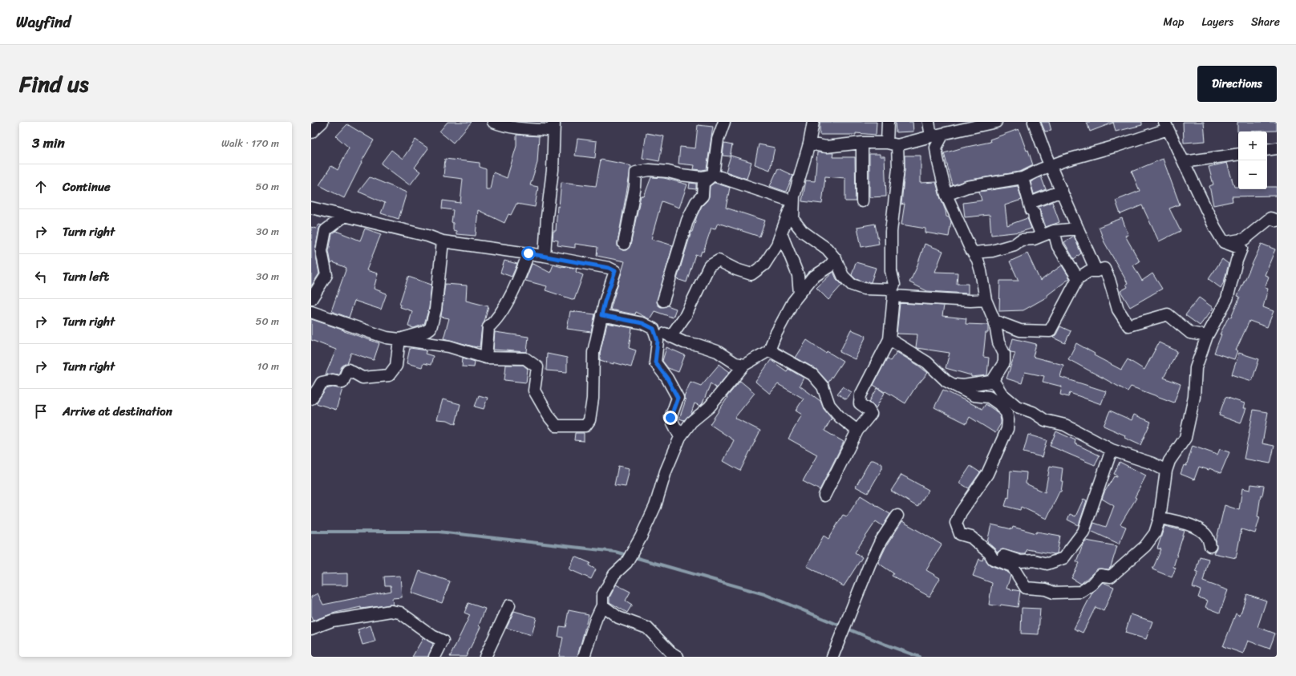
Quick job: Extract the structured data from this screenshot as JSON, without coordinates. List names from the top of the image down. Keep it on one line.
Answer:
{"page":{"header":"Wayfind","nav":["Map","Layers","Share"],"title":"Find us","buttons":"Directions","heading":["3 min","Walk · 170 m"],"map_buttons":["+","−"],"list":[["Continue","50 m"],["Turn right","30 m"],["Turn left","30 m"],["Turn right","50 m"],["Turn right","10 m"],"Arrive at destination"]}}
